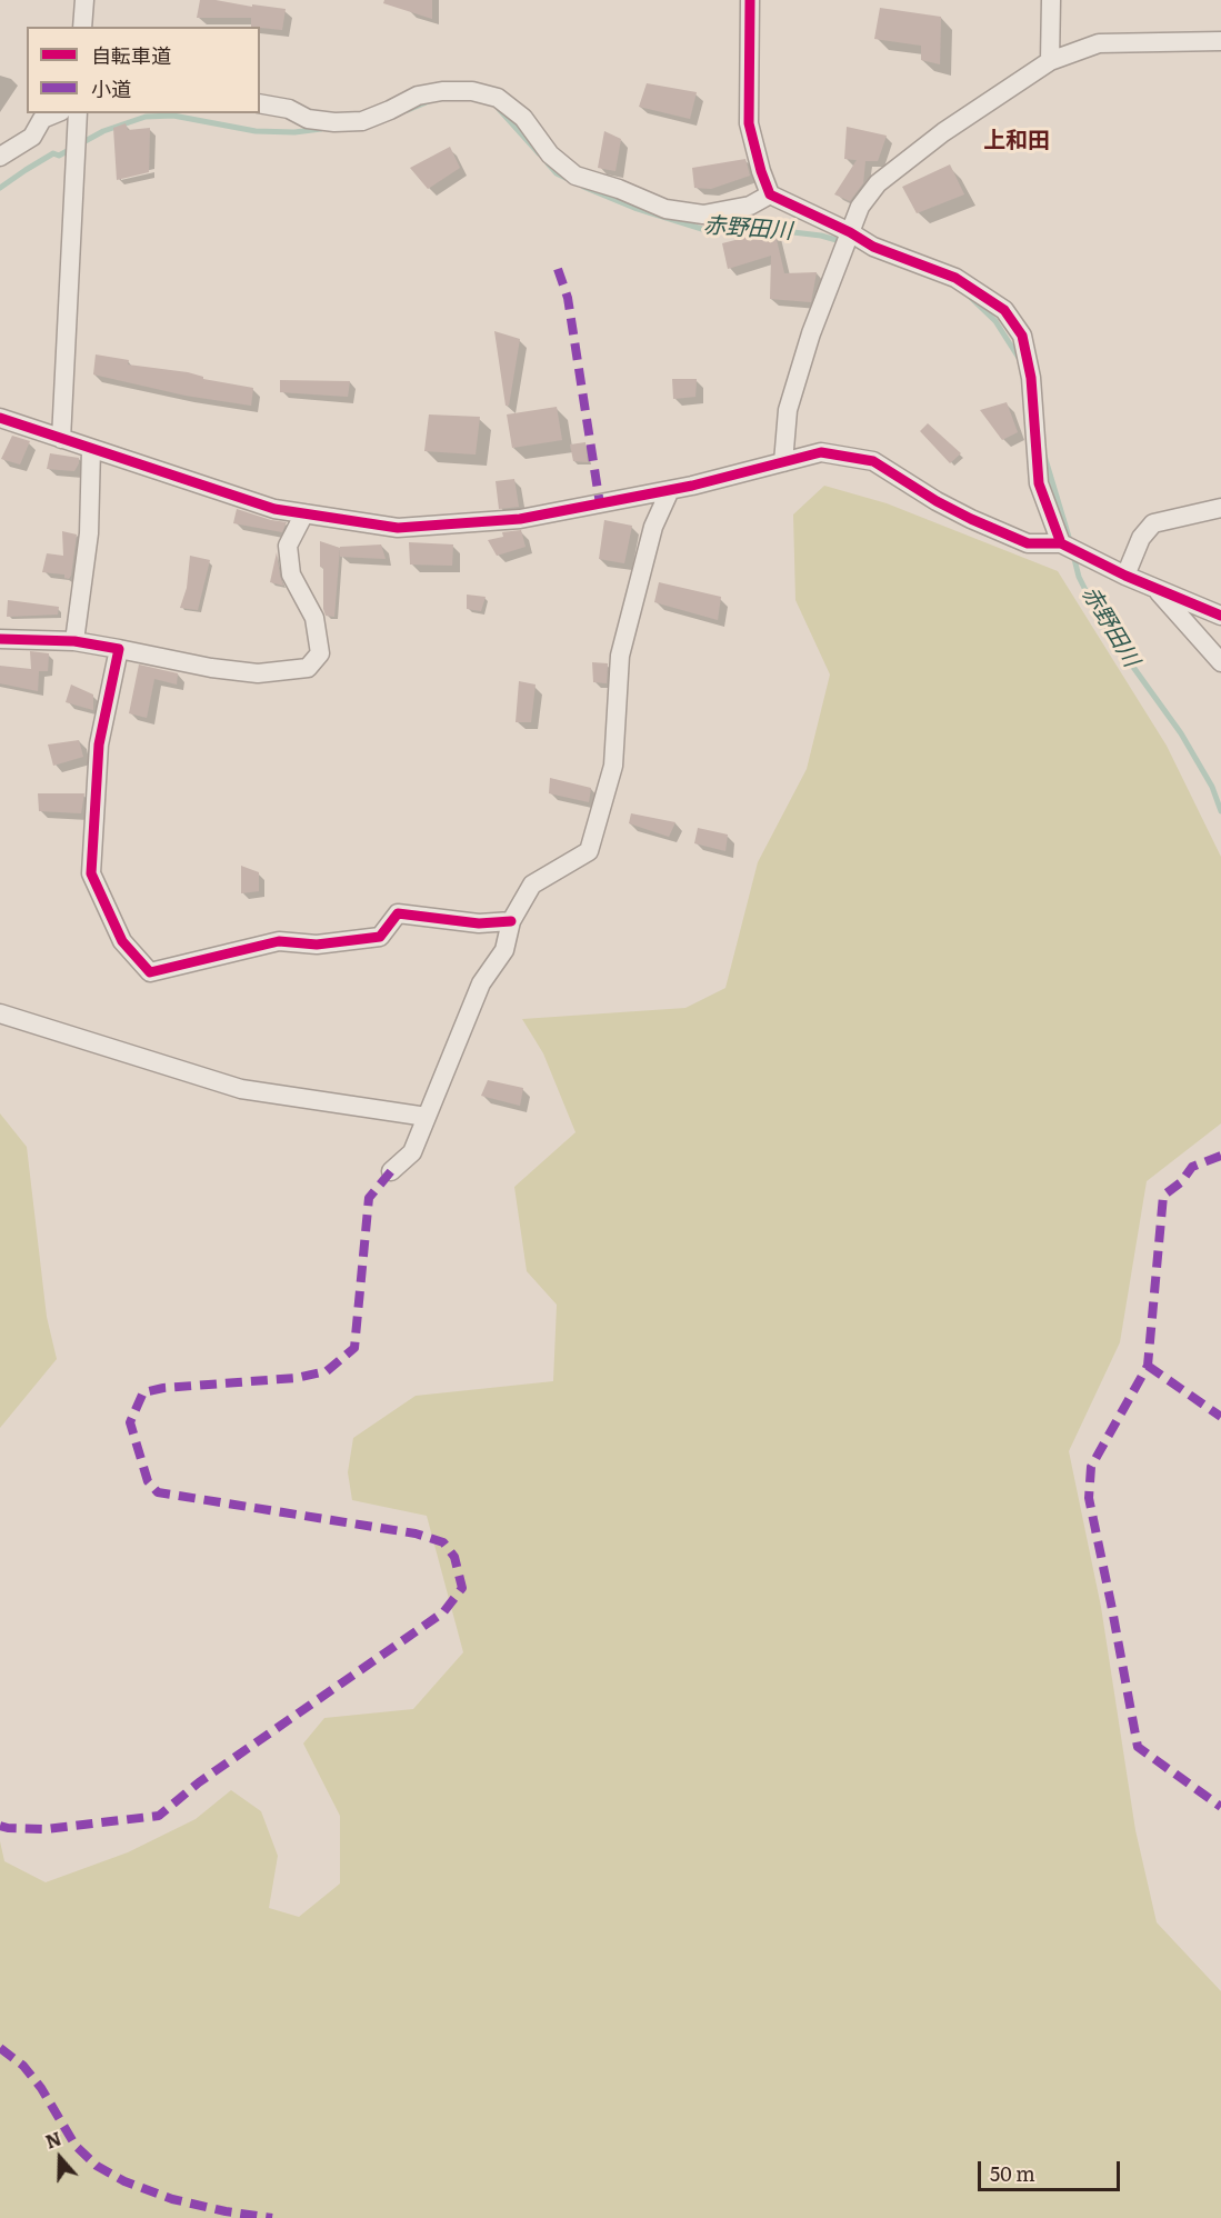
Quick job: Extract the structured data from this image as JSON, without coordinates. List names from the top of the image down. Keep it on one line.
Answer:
{"districts":["上和田"],"water":["赤野田川"],"legend":["自転車道","小道"],"scale_bar":"50 m","north":"top"}
